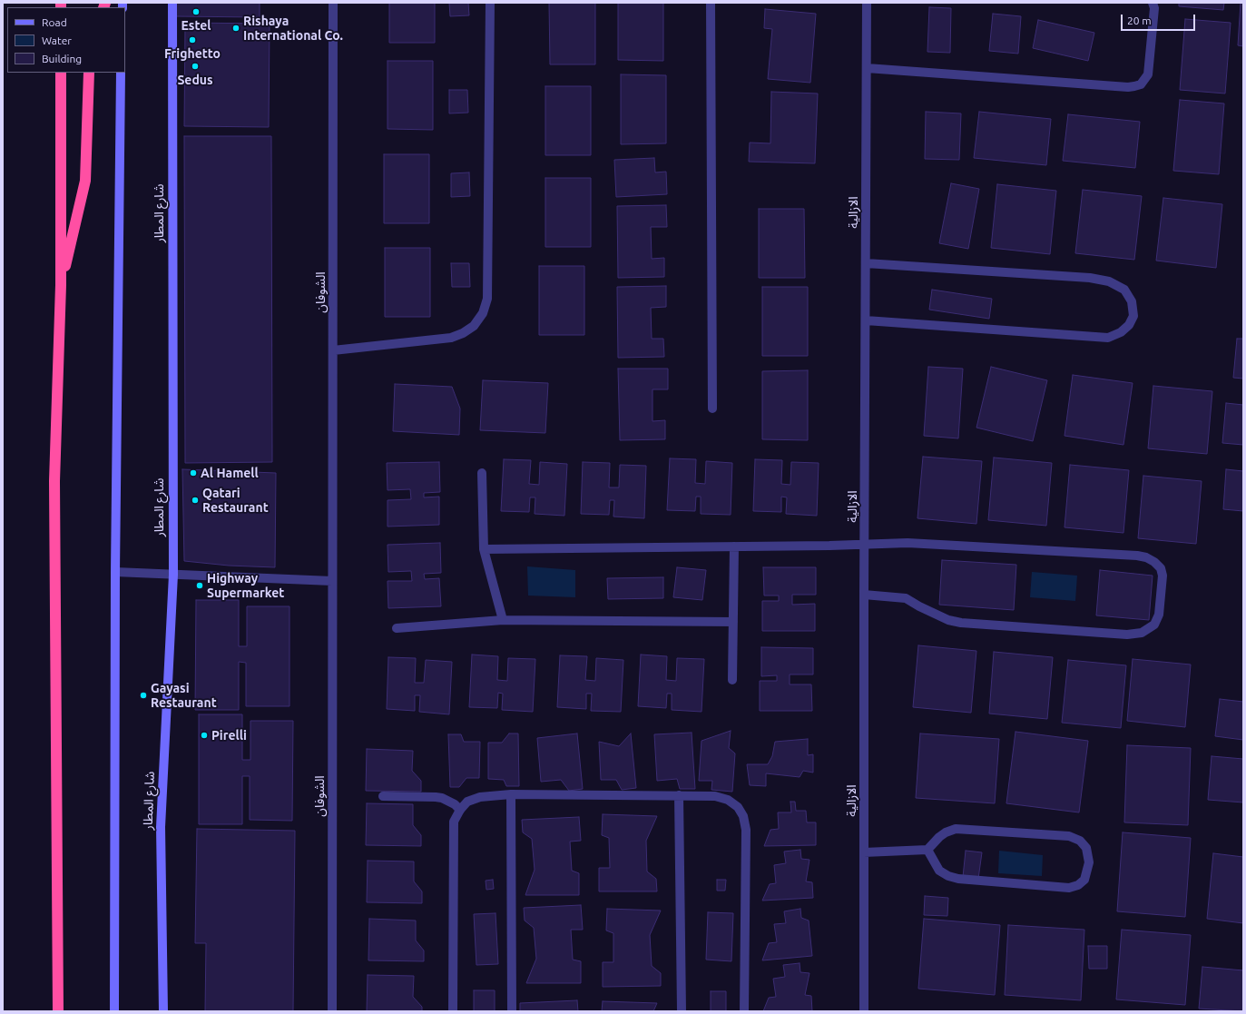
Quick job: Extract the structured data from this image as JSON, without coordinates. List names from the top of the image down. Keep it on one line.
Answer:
{"streets":{"street":["الازالية","شارع المطار","الشوفان"]},"places":["Estel","Rishaya International Co.","Frighetto","Sedus","Al Hamell","Qatari Restaurant","Highway Supermarket","Gayasi Restaurant","Pirelli"],"legend":["Road","Water","Building"],"scale_bar":"20 m"}
